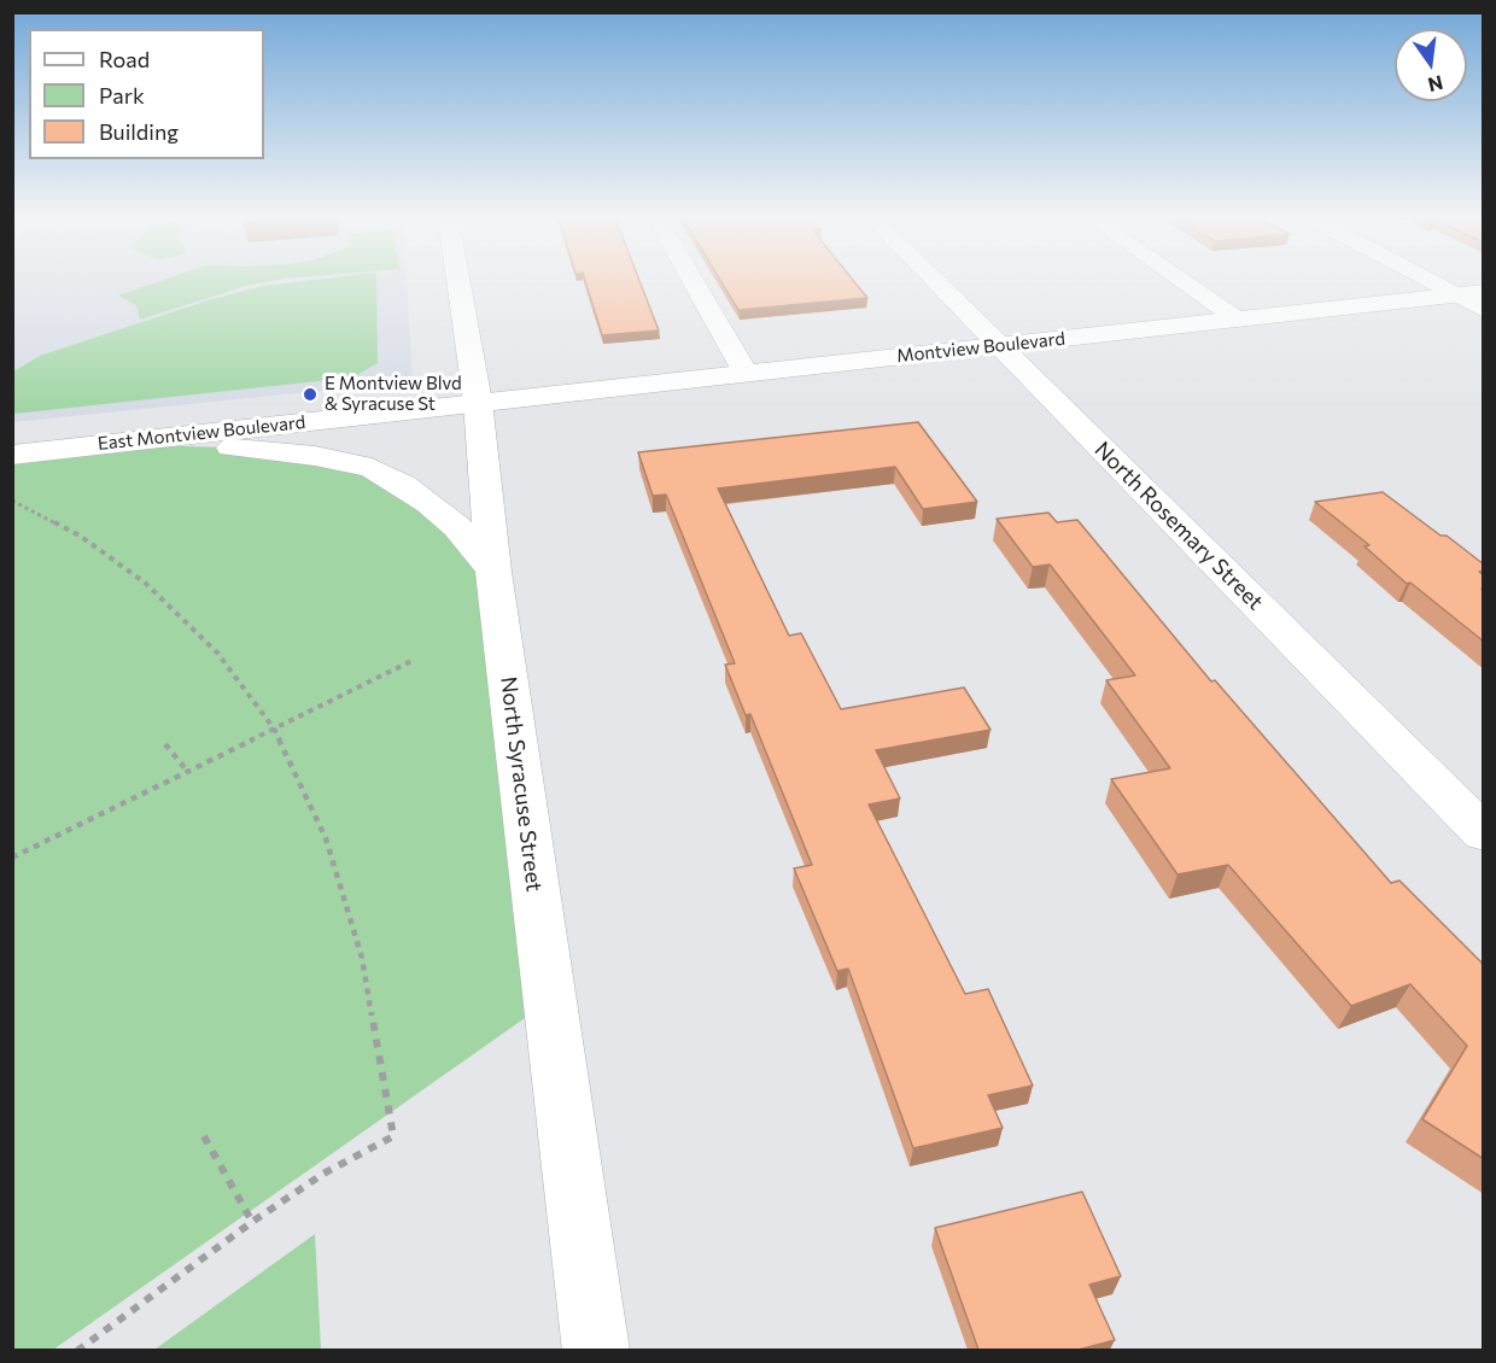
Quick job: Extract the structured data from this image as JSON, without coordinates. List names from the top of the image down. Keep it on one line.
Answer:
{"streets":{"street":["Montview Boulevard","East Montview Boulevard","North Rosemary Street","North Syracuse Street"]},"crossings":[["Montview Boulevard","East Montview Boulevard"],["Montview Boulevard","North Rosemary Street"],["Montview Boulevard","North Syracuse Street"],["East Montview Boulevard","North Syracuse Street"]],"places":["E Montview Blvd & Syracuse St"],"legend":["Road","Park","Building"],"north":"bottom"}
